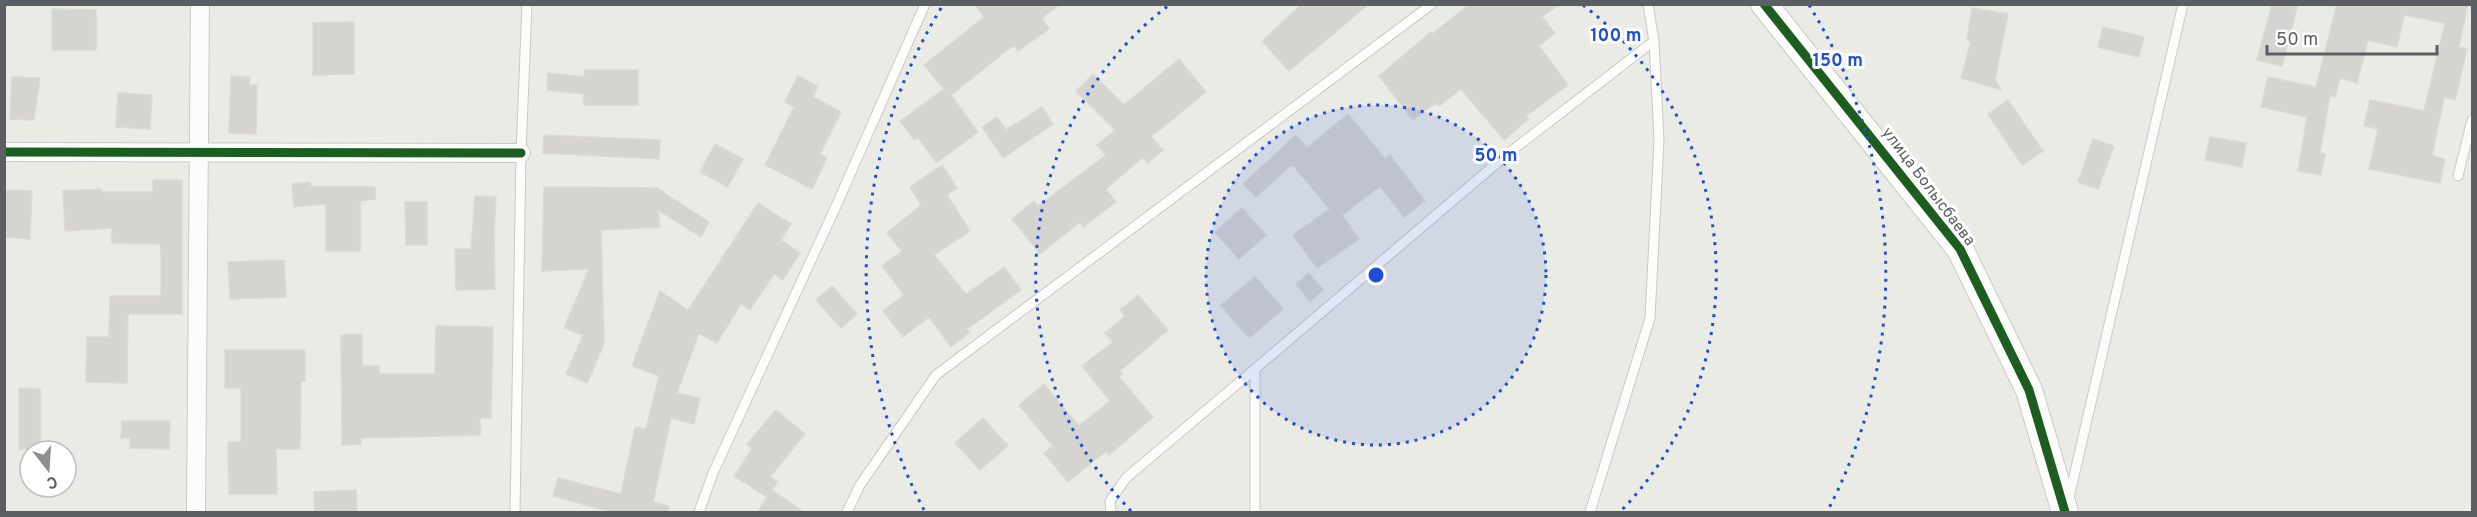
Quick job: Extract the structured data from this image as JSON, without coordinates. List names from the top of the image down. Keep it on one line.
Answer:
{"streets":{"street":["улица Болысбаева"]},"scale_bar":"50 m","north":"bottom","rings":["100 m","150 m","50 m"]}
